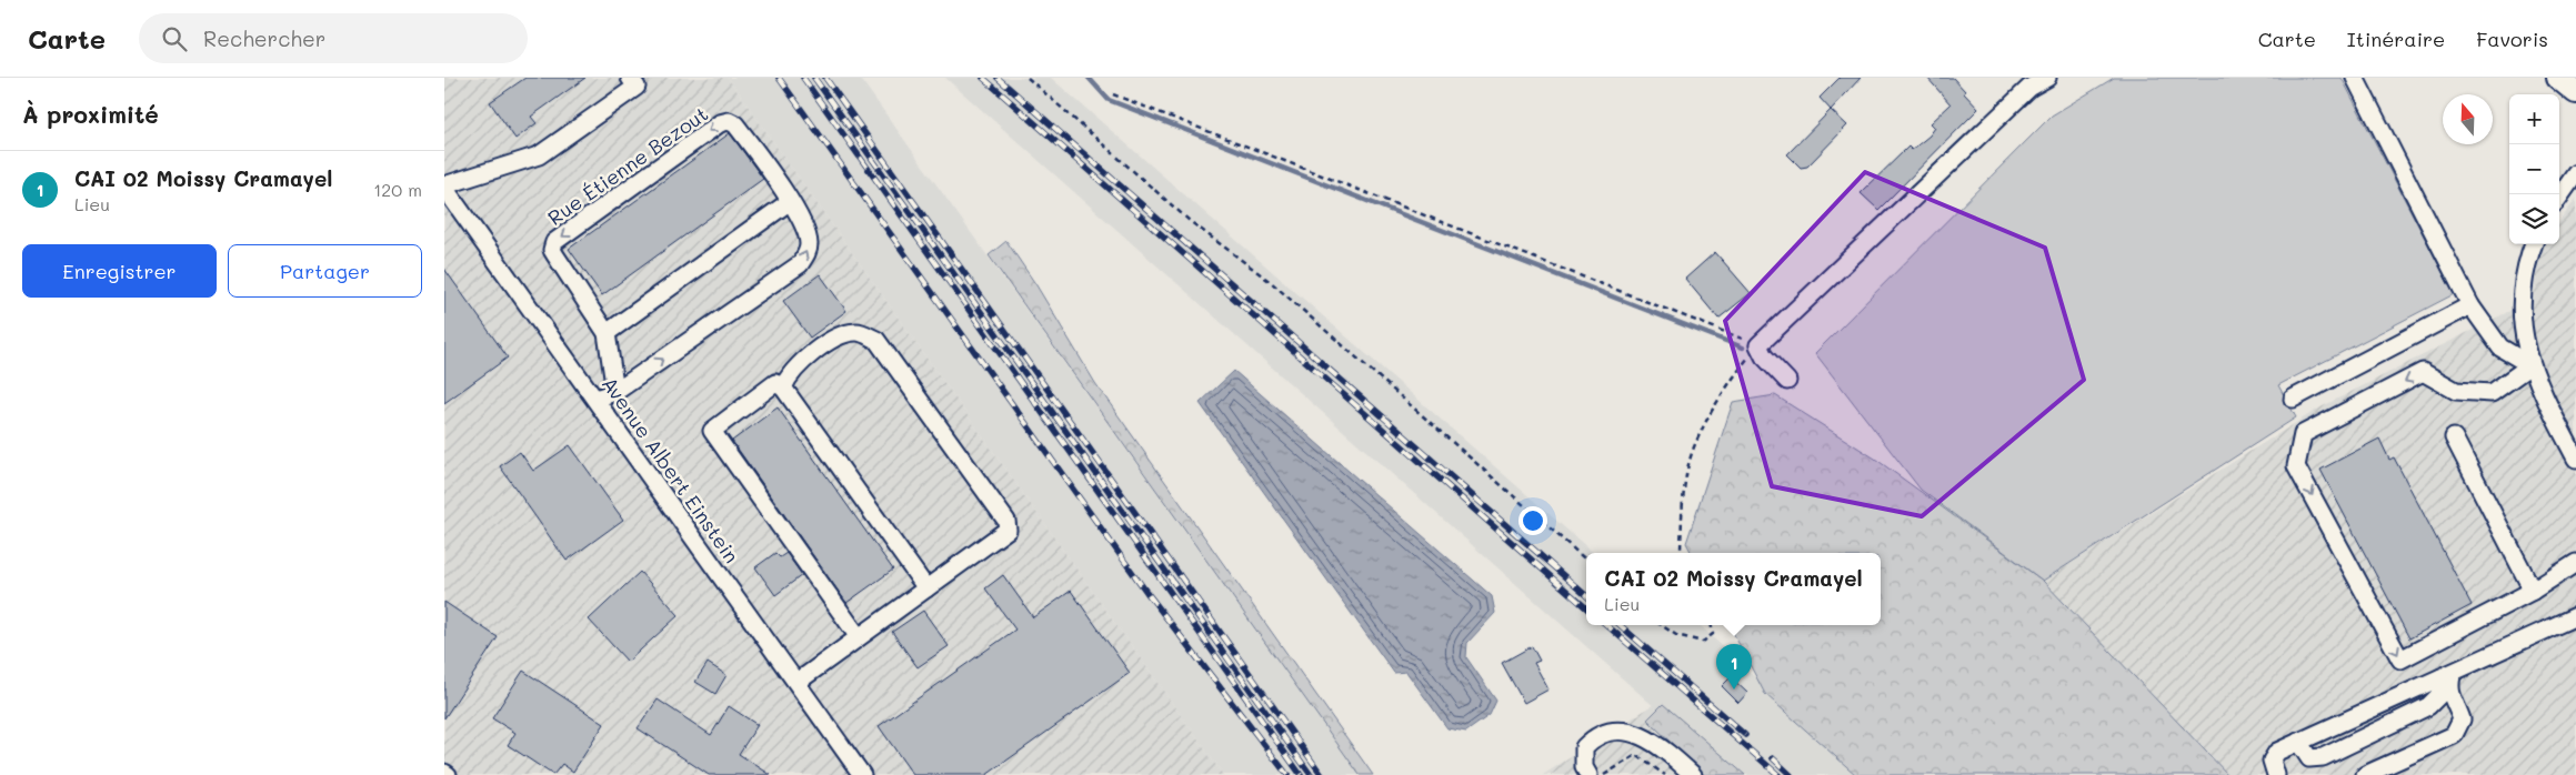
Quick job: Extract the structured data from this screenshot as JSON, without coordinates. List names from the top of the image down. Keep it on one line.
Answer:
{"streets":{"street":["Rue Étienne Bezout","Avenue Albert Einstein"]},"north":"top","page":{"header":"Carte","search":"Rechercher","nav":["Carte","Itinéraire","Favoris"],"heading":"À proximité","map_buttons":["+","−"],"list":[{"mark":"1","name":"CAI 02 Moissy Cramayel","note":"Lieu","value":"120 m"}],"buttons":["Enregistrer","Partager"],"popup":["CAI 02 Moissy Cramayel","Lieu"],"pins":"1"}}
